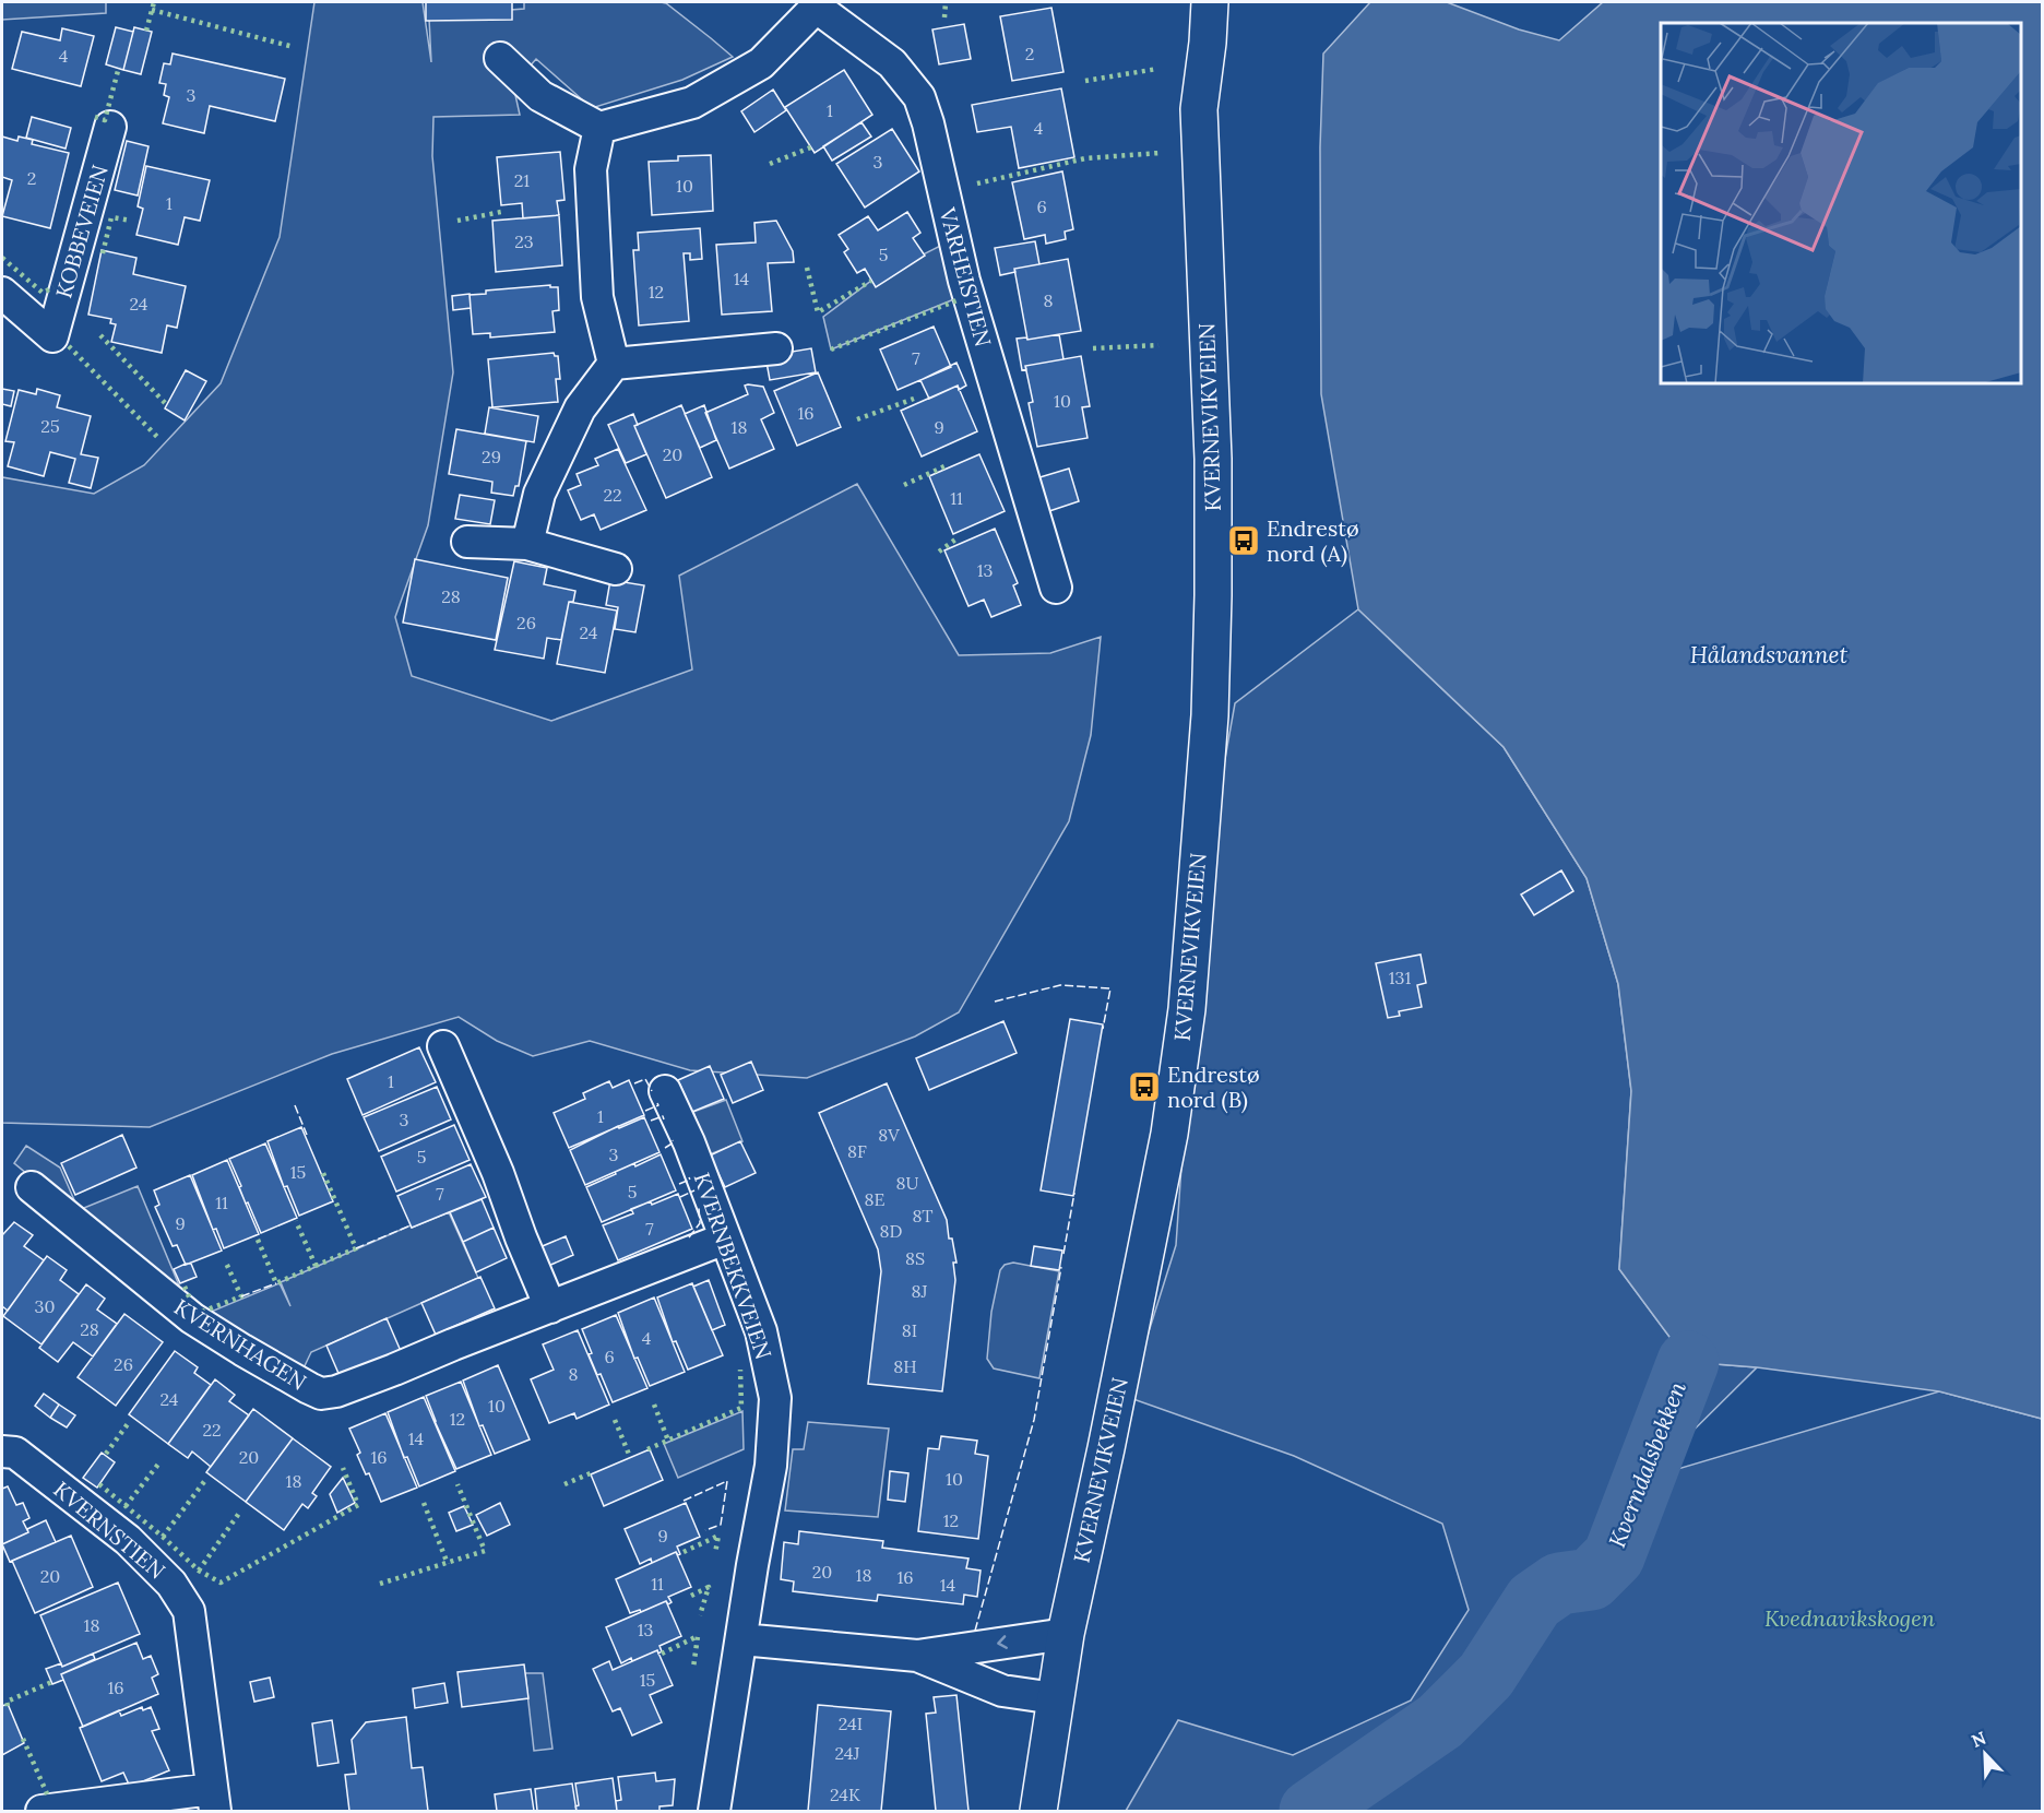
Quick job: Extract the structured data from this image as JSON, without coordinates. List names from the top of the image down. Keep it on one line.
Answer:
{"streets":{"main road":["KVERNEVIKVEIEN"],"street":["KOBBEVEIEN","VARHEISTIEN","KVERNBEKKVEIEN","KVERNHAGEN","KVERNSTIEN"]},"crossings":[["KVERNBEKKVEIEN","KVERNHAGEN"]],"water":["Hålandsvannet","Kverndalsbekken"],"parks":["Kvednavikskogen"],"places":{"bus stop":["Endrestø nord (A)","Endrestø nord (B)"]},"house_numbers":["2","4","3","1","4","3","2","21","10","1","6","23","5","14","12","8","24","7","10","16","25","18","9","20","29","22","11","13","28","26","24","131","1","1","3","8V","8F","3","5","15","8U","5","7","8E","11","8T","9","7","8D","8S","8J","30","28","8I","4","6","26","8H","8","24","10","12","22","14","20","16","10","18","12","9","20","18","20","16","11","14","18","13","15","16","24I","24J","24K"],"north":"top left"}
